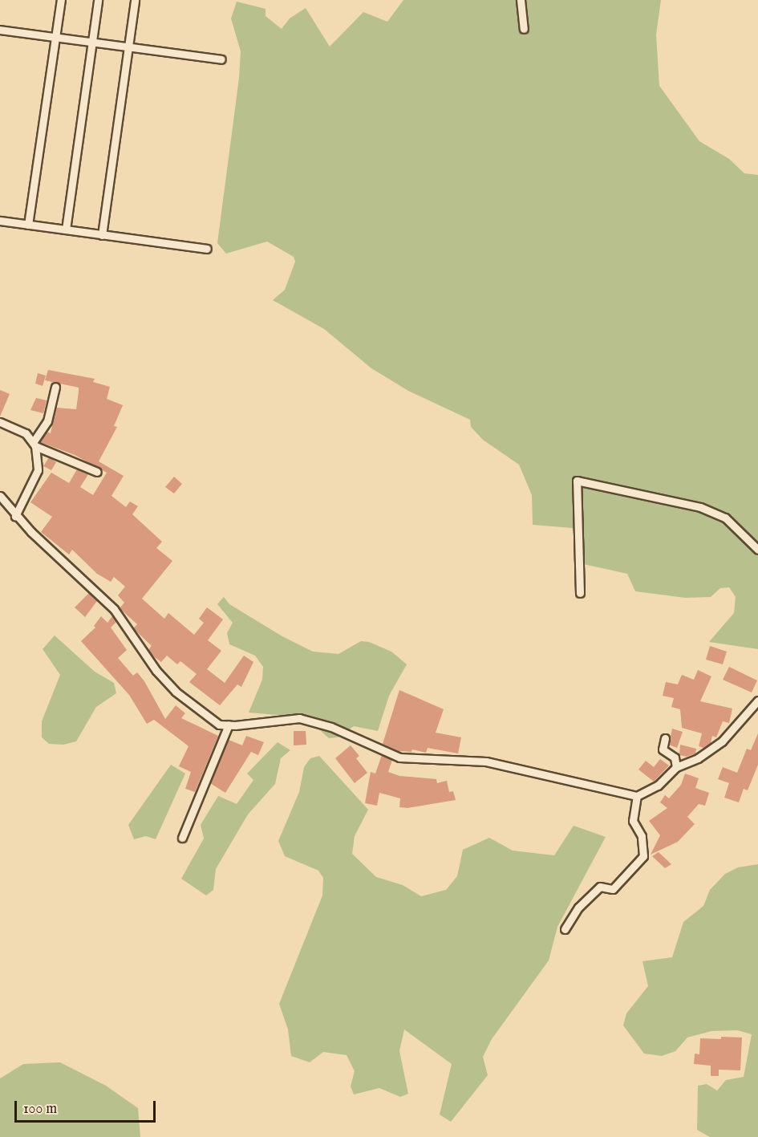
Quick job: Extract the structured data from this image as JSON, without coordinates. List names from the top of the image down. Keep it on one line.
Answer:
{"scale_bar":"100 m"}
